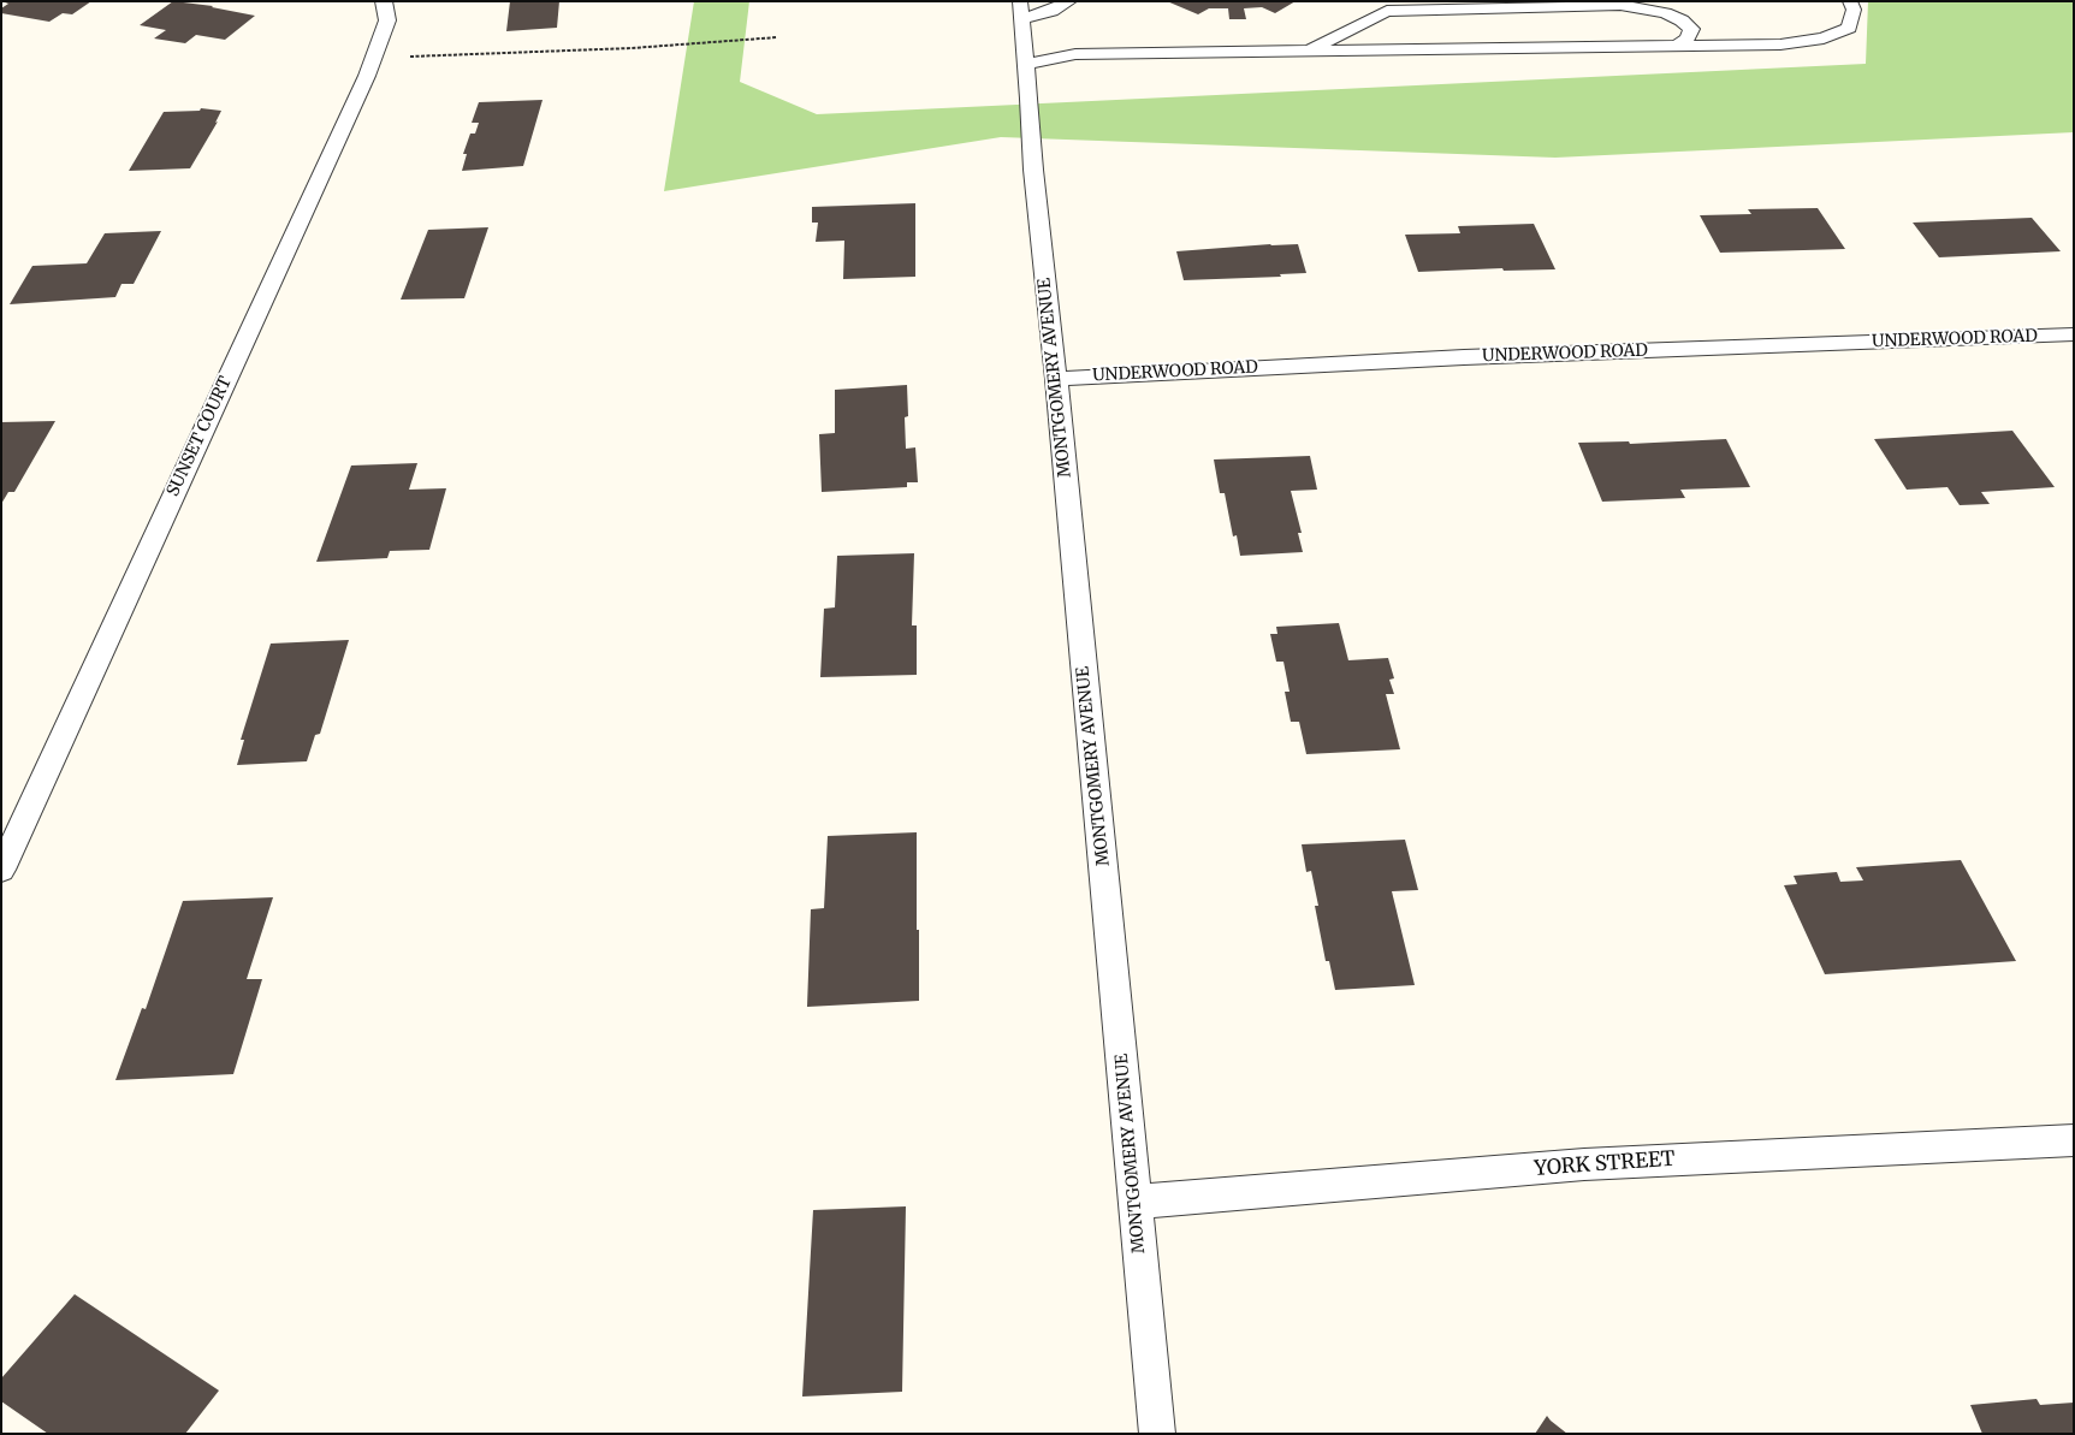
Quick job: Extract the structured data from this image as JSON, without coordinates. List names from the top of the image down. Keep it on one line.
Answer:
{"streets":{"street":["UNDERWOOD ROAD","MONTGOMERY AVENUE","SUNSET COURT","YORK STREET"]},"crossings":[["UNDERWOOD ROAD","MONTGOMERY AVENUE"],["MONTGOMERY AVENUE","YORK STREET"]]}
